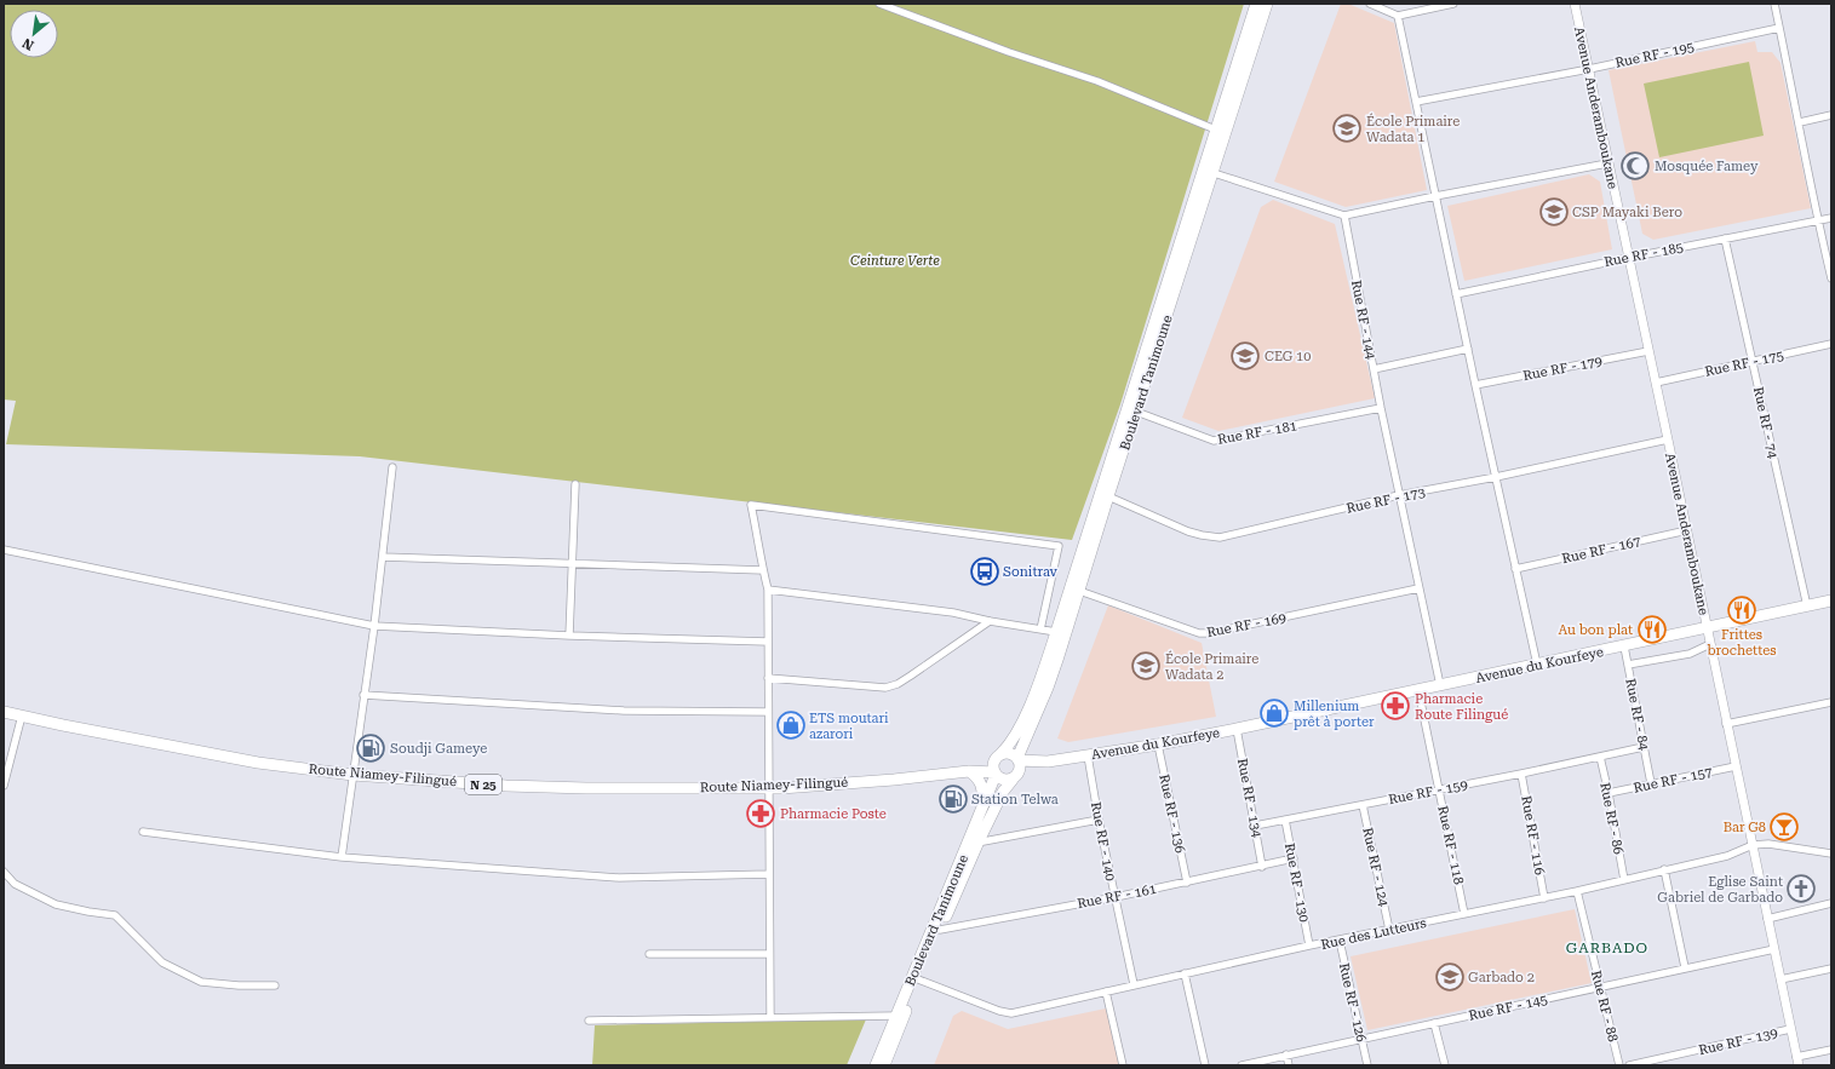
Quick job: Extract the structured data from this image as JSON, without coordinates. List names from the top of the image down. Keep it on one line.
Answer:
{"streets":{"main road":["Boulevard Tanimoune","Avenue du Kourfeye","Route Niamey-Filingué","N 25"],"street":["Rue RF - 195","Avenue Anderamboukane","Rue RF - 185","Rue RF - 144","Rue RF - 175","Rue RF - 179","Rue RF - 74","Rue RF - 181","Rue RF - 173","Rue RF - 167","Rue RF - 169","Rue RF - 84","Rue RF - 157","Rue RF - 159","Rue RF - 134","Rue RF - 136","Rue RF - 86","Rue RF - 116","Rue RF - 140","Rue RF - 118","Rue RF - 124","Rue RF - 130","Rue RF - 161","Rue des Lutteurs","Rue RF - 126","Rue RF - 88","Rue RF - 145","Rue RF - 139"]},"crossings":[["Rue RF - 195","Avenue Anderamboukane"],["Avenue Anderamboukane","Rue RF - 185"],["Avenue Anderamboukane","Rue RF - 175"],["Avenue Anderamboukane","Rue RF - 179"],["Avenue Anderamboukane","Rue RF - 173"],["Avenue Anderamboukane","Rue RF - 167"],["Avenue Anderamboukane","Avenue du Kourfeye"],["Avenue Anderamboukane","Rue RF - 157"],["Avenue Anderamboukane","Rue des Lutteurs"],["Avenue Anderamboukane","Rue RF - 145"],["Avenue Anderamboukane","Rue RF - 139"],["Rue RF - 185","Rue RF - 74"],["Rue RF - 144","Rue RF - 181"],["Rue RF - 144","Rue RF - 173"],["Rue RF - 144","Rue RF - 169"],["Rue RF - 144","Avenue du Kourfeye"],["Rue RF - 175","Rue RF - 74"],["Boulevard Tanimoune","Rue RF - 181"],["Boulevard Tanimoune","Rue RF - 173"],["Boulevard Tanimoune","Rue RF - 169"],["Boulevard Tanimoune","Avenue du Kourfeye"],["Boulevard Tanimoune","Route Niamey-Filingué"],["Boulevard Tanimoune","Rue RF - 161"],["Boulevard Tanimoune","Rue des Lutteurs"],["Rue RF - 74","Avenue du Kourfeye"],["Avenue du Kourfeye","Rue RF - 84"],["Avenue du Kourfeye","Route Niamey-Filingué"],["Avenue du Kourfeye","Rue RF - 134"],["Avenue du Kourfeye","Rue RF - 136"],["Avenue du Kourfeye","Rue RF - 140"],["Avenue du Kourfeye","Rue RF - 118"],["Rue RF - 84","Rue RF - 157"],["Rue RF - 84","Rue RF - 159"],["Rue RF - 157","Rue RF - 86"],["Rue RF - 159","Rue RF - 134"],["Rue RF - 159","Rue RF - 86"],["Rue RF - 159","Rue RF - 116"],["Rue RF - 159","Rue RF - 118"],["Rue RF - 159","Rue RF - 124"],["Rue RF - 159","Rue RF - 130"],["Rue RF - 134","Rue RF - 161"],["Rue RF - 136","Rue RF - 161"],["Rue RF - 86","Rue des Lutteurs"],["Rue RF - 116","Rue des Lutteurs"],["Rue RF - 140","Rue RF - 161"],["Rue RF - 140","Rue des Lutteurs"],["Rue RF - 118","Rue des Lutteurs"],["Rue RF - 124","Rue des Lutteurs"],["Rue RF - 130","Rue RF - 161"],["Rue RF - 130","Rue des Lutteurs"],["Rue des Lutteurs","Rue RF - 126"],["Rue des Lutteurs","Rue RF - 88"],["Rue RF - 126","Rue RF - 145"],["Rue RF - 88","Rue RF - 145"]],"districts":["GARBADO"],"parks":["Ceinture Verte"],"places":{"school or university":["École Primaire Wadata 1","CSP Mayaki Bero","CEG 10","École Primaire Wadata 2","Garbado 2"],"mosque":["Mosquée Famey"],"bus stop":["Sonitrav"],"restaurant":["Frittes brochettes","Au bon plat"],"pharmacy":["Pharmacie Route Filingué","Pharmacie Poste"],"shop":["Millenium prêt à porter","ETS moutari azarori"],"fuel station":["Soudji Gameye","Station Telwa"],"bar":["Bar G8"],"church":["Eglise Saint Gabriel de Garbado"]},"north":"bottom left"}
